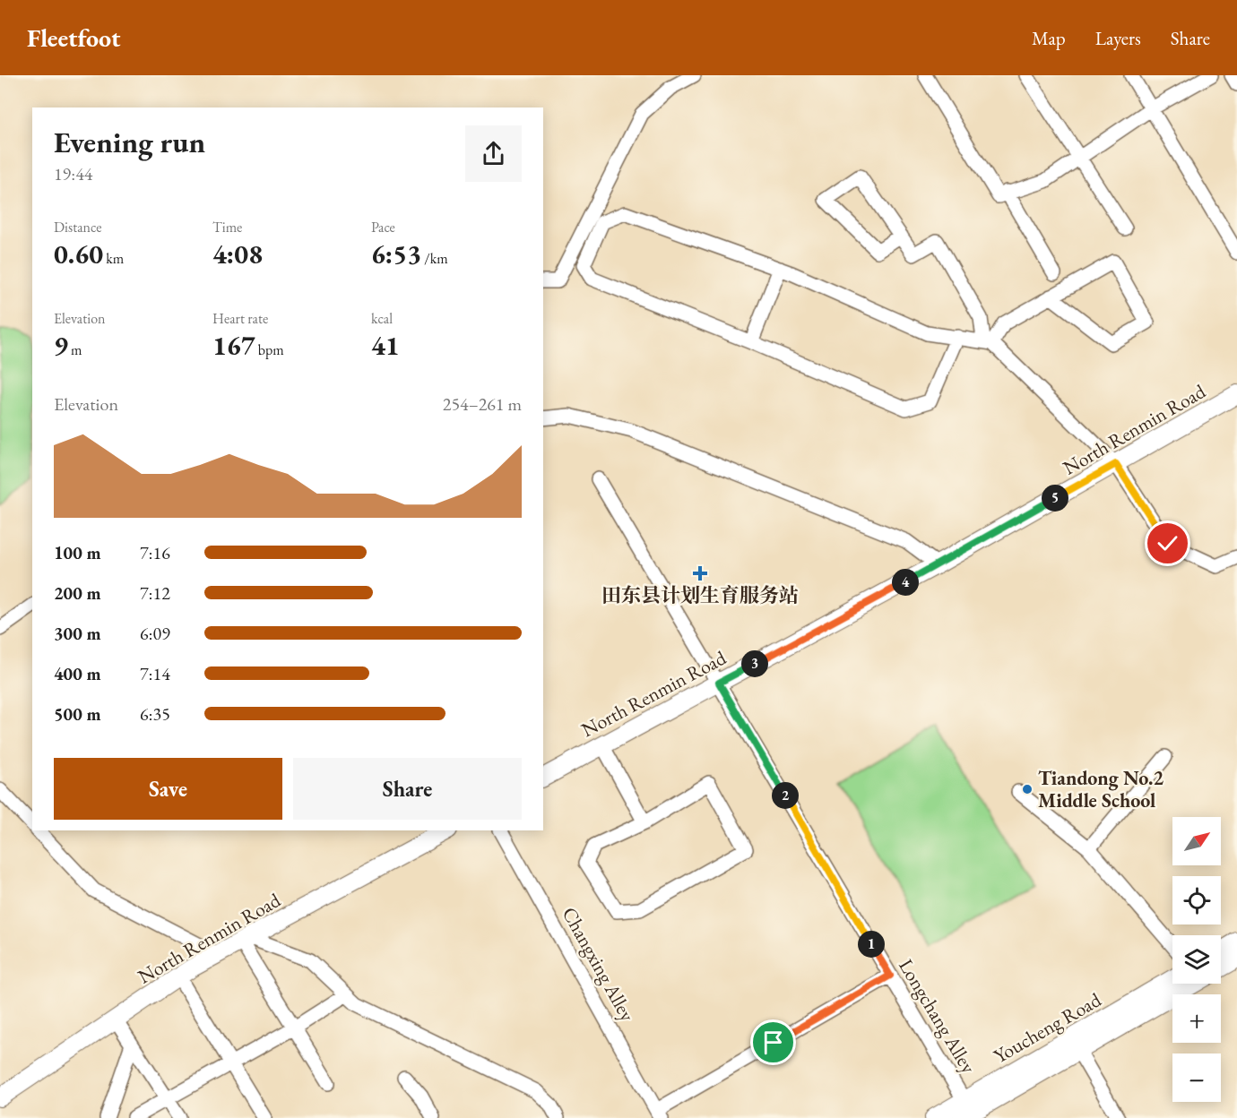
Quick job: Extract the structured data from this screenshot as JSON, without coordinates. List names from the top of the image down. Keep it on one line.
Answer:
{"streets":{"main road":["North Renmin Road","Youcheng Road"],"street":["Changxing Alley","Longchang Alley"]},"crossings":[["North Renmin Road","Longchang Alley"],["Longchang Alley","Youcheng Road"]],"places":{"health":["田东县计划生育服务站"],"other":["Tiandong No.2 Middle School"]},"north":"top right","page":{"header":"Fleetfoot","nav":["Map","Layers","Share"],"heading":["Evening run","19:44"],"stats":[["Distance","0.60 km"],["Time","4:08"],["Pace","6:53 /km"],["Elevation","9 m"],["Heart rate","167 bpm"],["kcal","41"]],"chart":["Elevation","254–261 m"],"pins":["5","4","3","2","1"],"list":[{"name":"100 m","note":"7:16"},{"name":"200 m","note":"7:12"},{"name":"300 m","note":"6:09"},{"name":"400 m","note":"7:14"},{"name":"500 m","note":"6:35"}],"buttons":["Save","Share"],"map_buttons":["+","−"]}}
